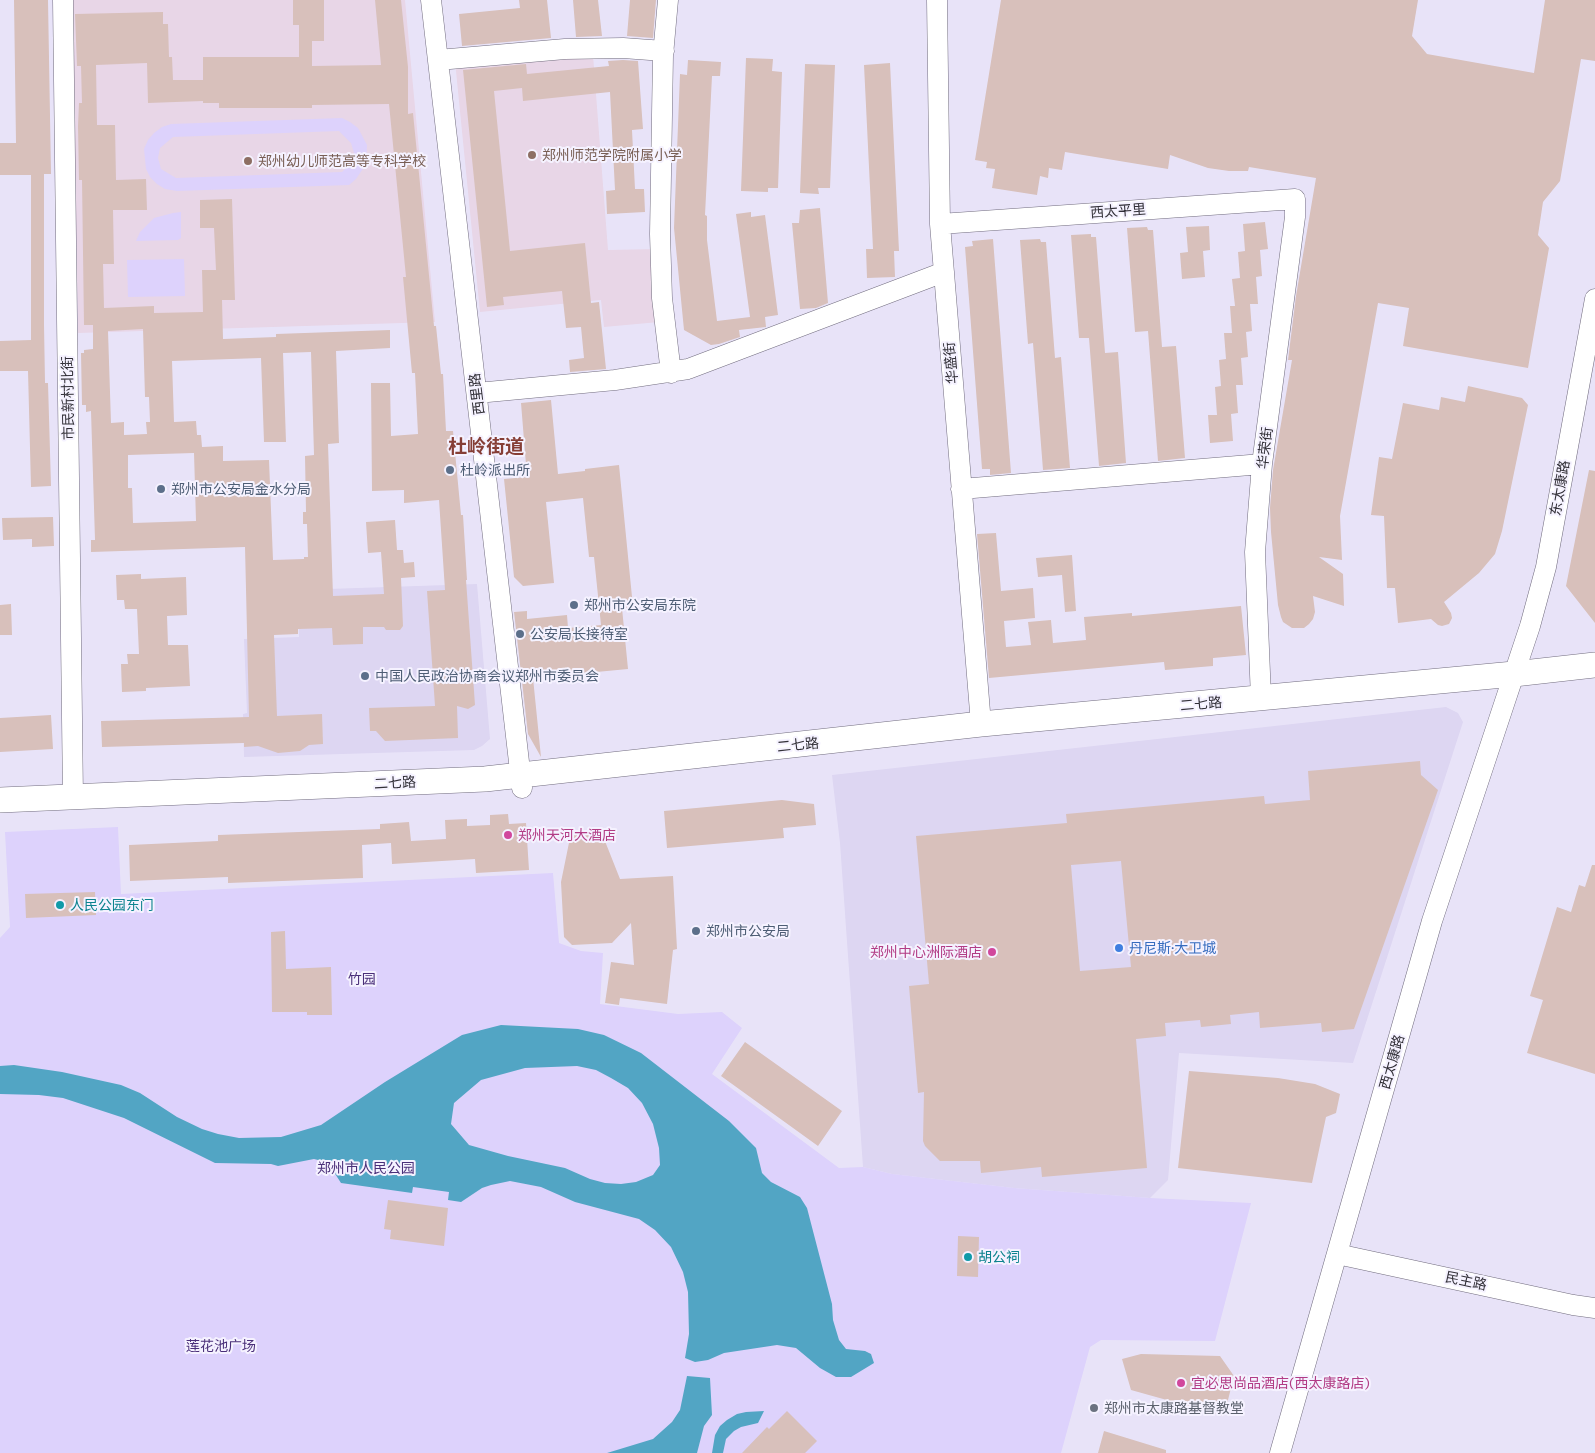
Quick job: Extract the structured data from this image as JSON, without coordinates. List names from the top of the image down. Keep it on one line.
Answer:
{"streets":{"main road":["二七路"],"street":["西太平里","华盛街","西里路","市民新村北街","华荣街","东太康路","西太康路","民主路"]},"crossings":[["西太平里","华盛街"],["西太平里","华荣街"],["华盛街","二七路"],["西里路","二七路"],["市民新村北街","二七路"],["华荣街","二七路"],["东太康路","二七路"],["东太康路","西太康路"],["二七路","西太康路"],["西太康路","民主路"]],"districts":["杜岭街道"],"parks":["竹园","郑州市人民公园","莲花池广场"],"places":["郑州师范学院附属小学","郑州幼儿师范高等专科学校","杜岭派出所","郑州市公安局金水分局","郑州市公安局东院","公安局长接待室","中国人民政治协商会议郑州市委员会","郑州天河大酒店","人民公园东门","郑州市公安局","丹尼斯·大卫城","郑州中心洲际酒店","胡公祠","宜必思尚品酒店(西太康路店)","郑州市太康路基督教堂"]}
